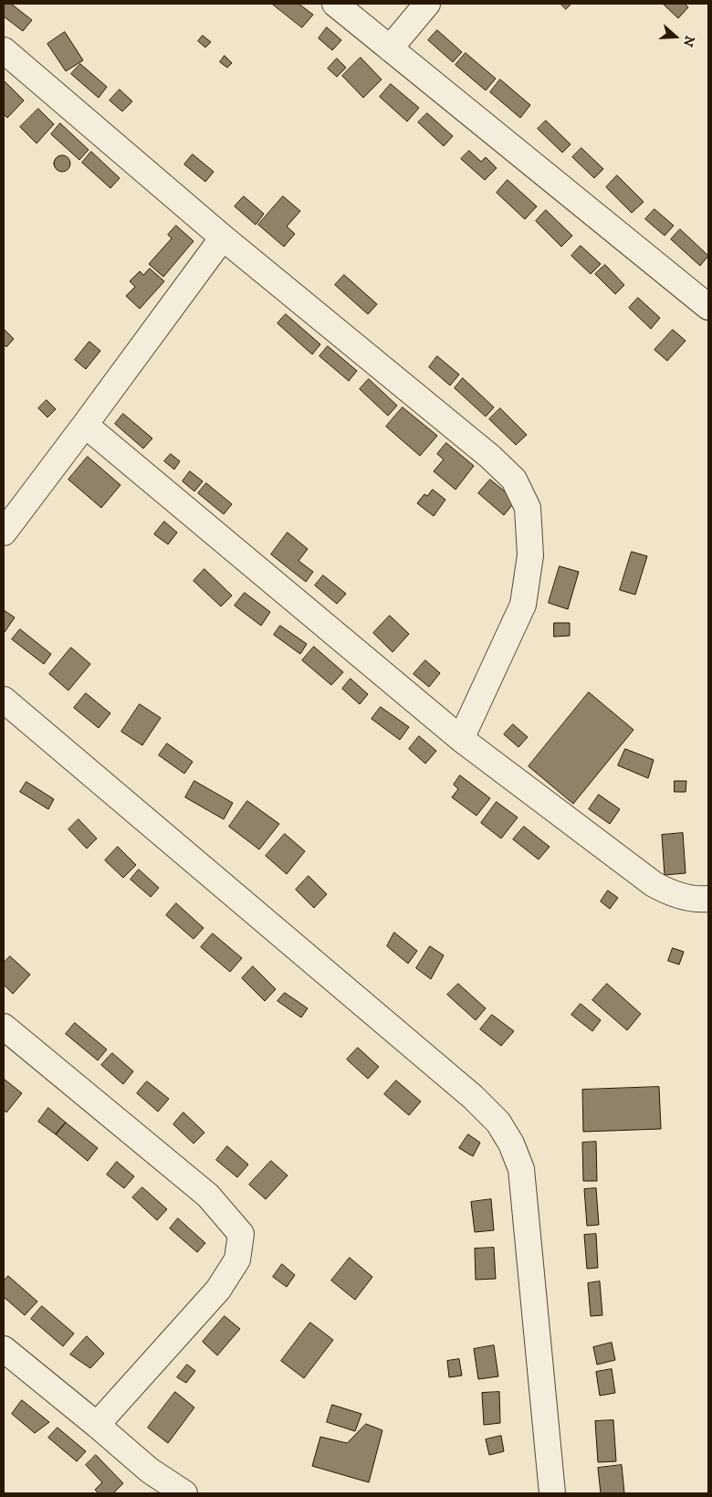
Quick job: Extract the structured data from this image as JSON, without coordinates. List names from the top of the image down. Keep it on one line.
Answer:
{"north":"right"}
